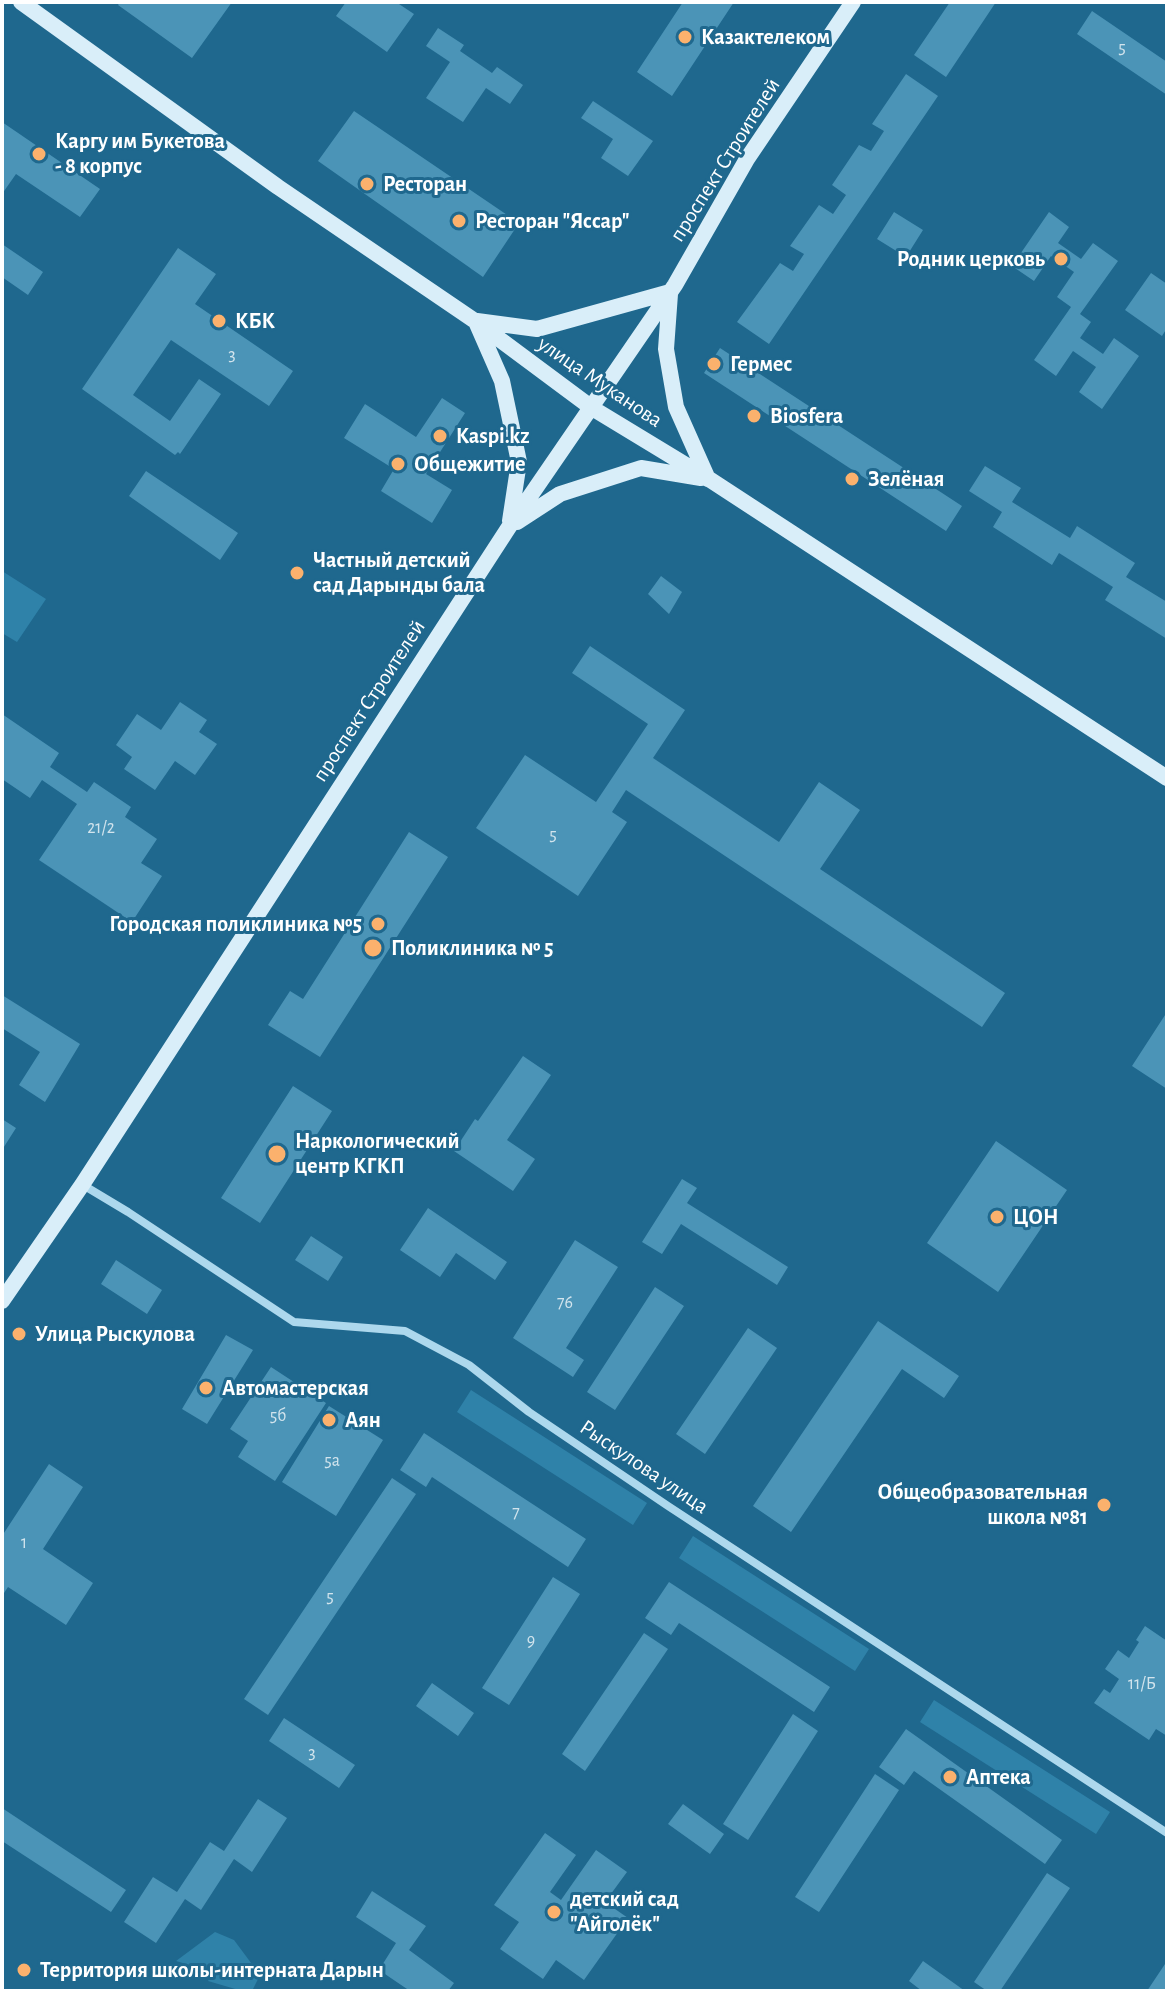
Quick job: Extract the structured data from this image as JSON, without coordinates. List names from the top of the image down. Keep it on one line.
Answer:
{"streets":{"main road":["проспект Строителей","улица Муканова"],"street":["Рыскулова улица"]},"crossings":[["проспект Строителей","улица Муканова"],["проспект Строителей","Рыскулова улица"]],"places":["Казактелеком","Каргу им Букетова - 8 корпус","Ресторан","Ресторан \"Яссар\"","Родник церковь","КБК","Гермес","Biosfera","Kaspi.kz","Общежитие","Зелёная","Частный детский сад Дарынды бала","Городская поликлиника №5","Поликлиника № 5","Наркологический центр КГКП","ЦОН","Улица Рыскулова","Автомастерская","Аян","Общеобразовательная школа №81","Аптека","детский сад \"Айголёк\"","Территория школы-интерната Дарын"],"house_numbers":["5","3","21/2","5","76","5б","5а","7","1","5","9","11/Б","3"]}
